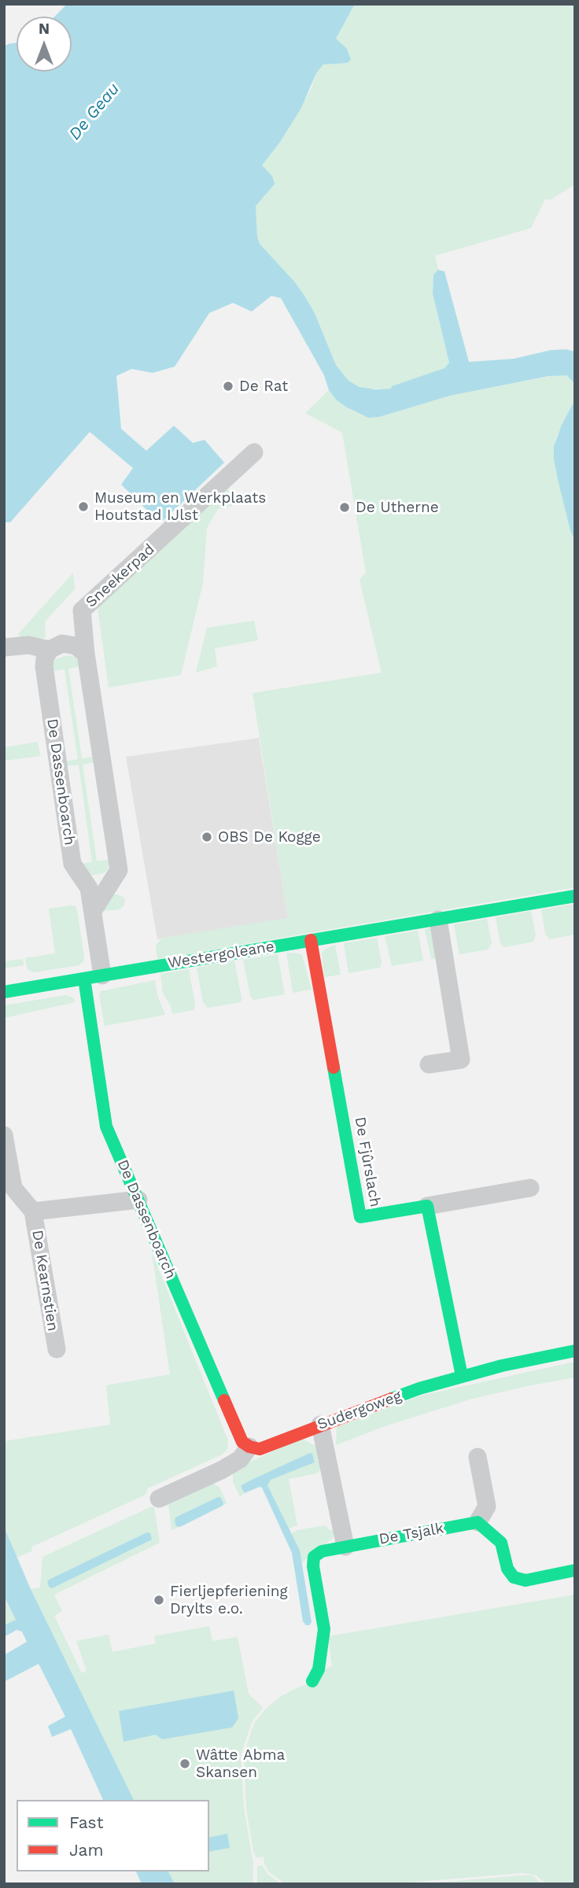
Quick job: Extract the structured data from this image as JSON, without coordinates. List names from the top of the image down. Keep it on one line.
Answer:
{"streets":{"street":["Sneekerpad","De Dassenboarch","Westergoleane","De Fjûrslach","De Kearnstien","Sudergoweg","De Tsjalk"]},"crossings":[["De Dassenboarch","Westergoleane"],["De Dassenboarch","De Kearnstien"],["De Dassenboarch","Sudergoweg"],["Westergoleane","De Fjûrslach"]],"water":["De Geau"],"places":["De Rat","Museum en Werkplaats Houtstad IJlst","De Utherne","OBS De Kogge","Fierljepferiening Drylts e.o.","Wâtte Abma Skansen"],"legend":["Fast","Jam"],"north":"top"}
